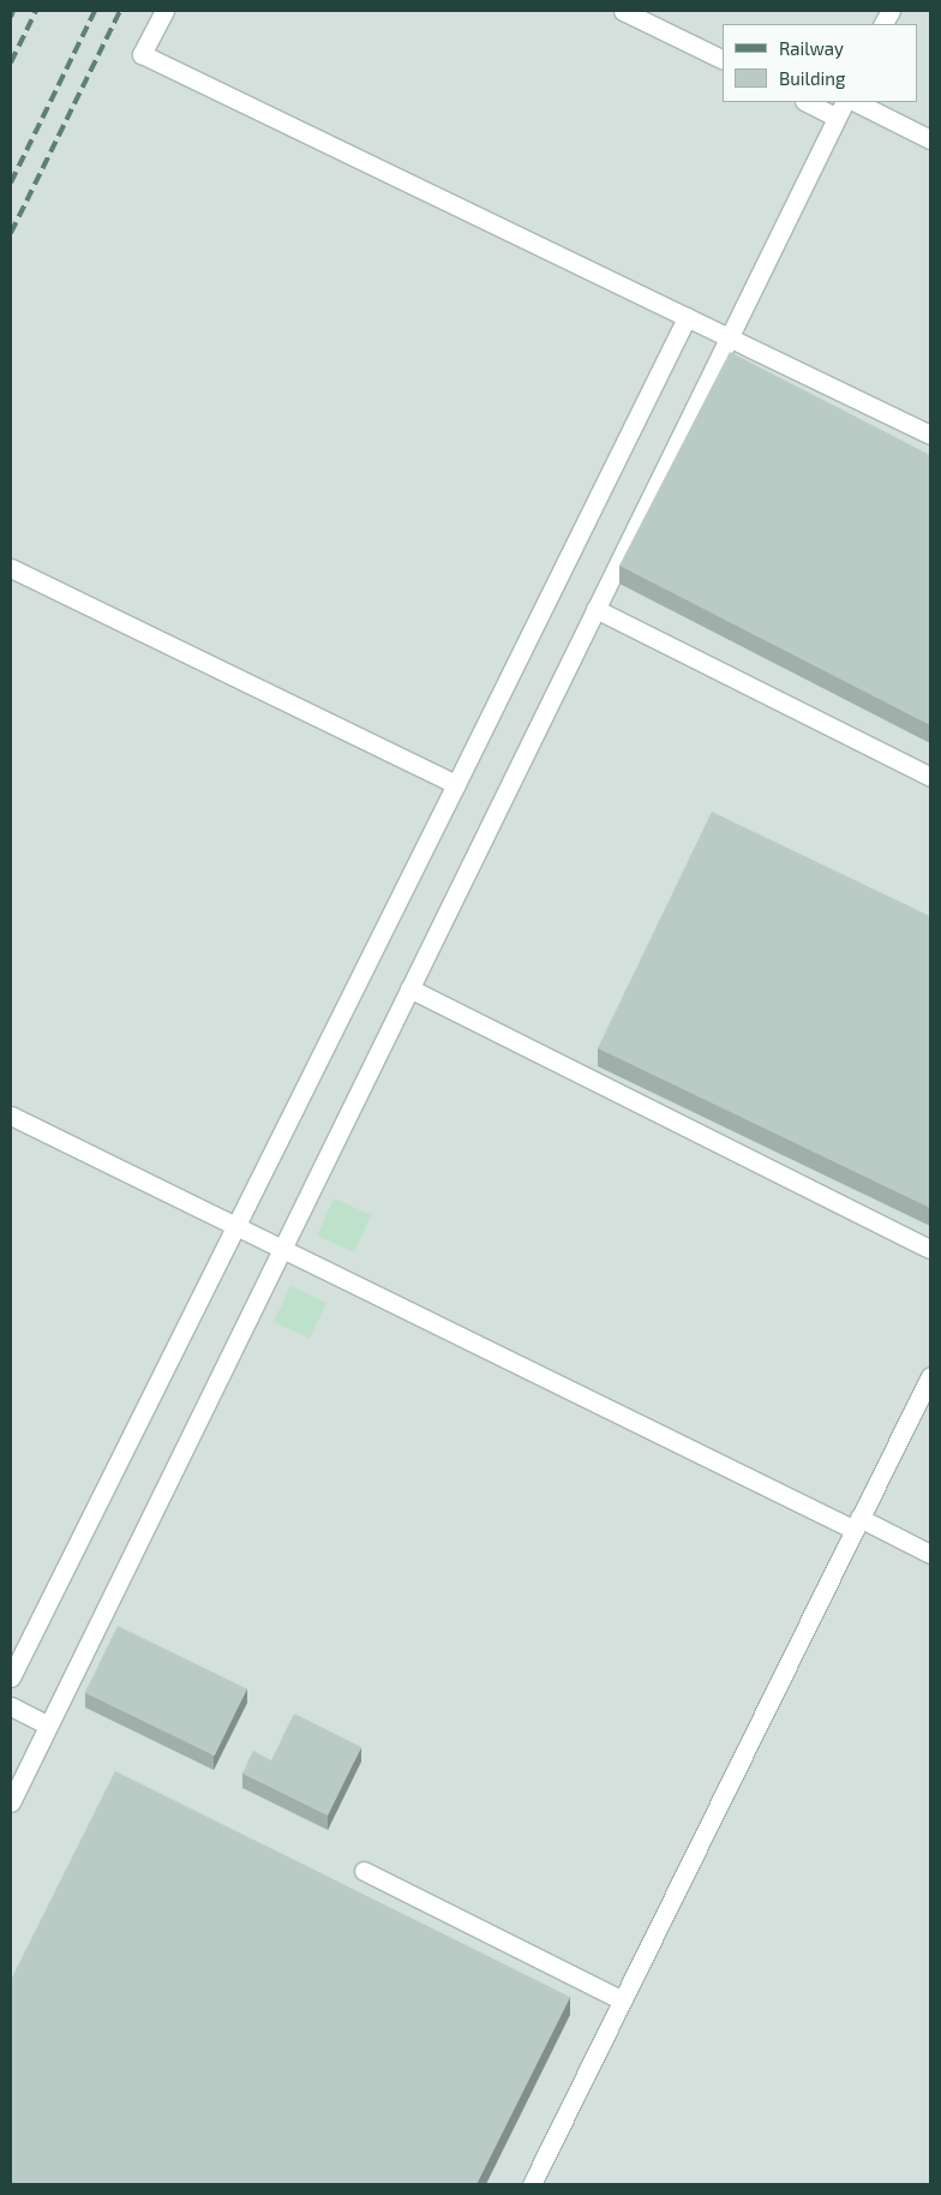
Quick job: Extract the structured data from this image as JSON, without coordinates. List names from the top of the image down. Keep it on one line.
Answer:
{"legend":["Railway","Building"]}
